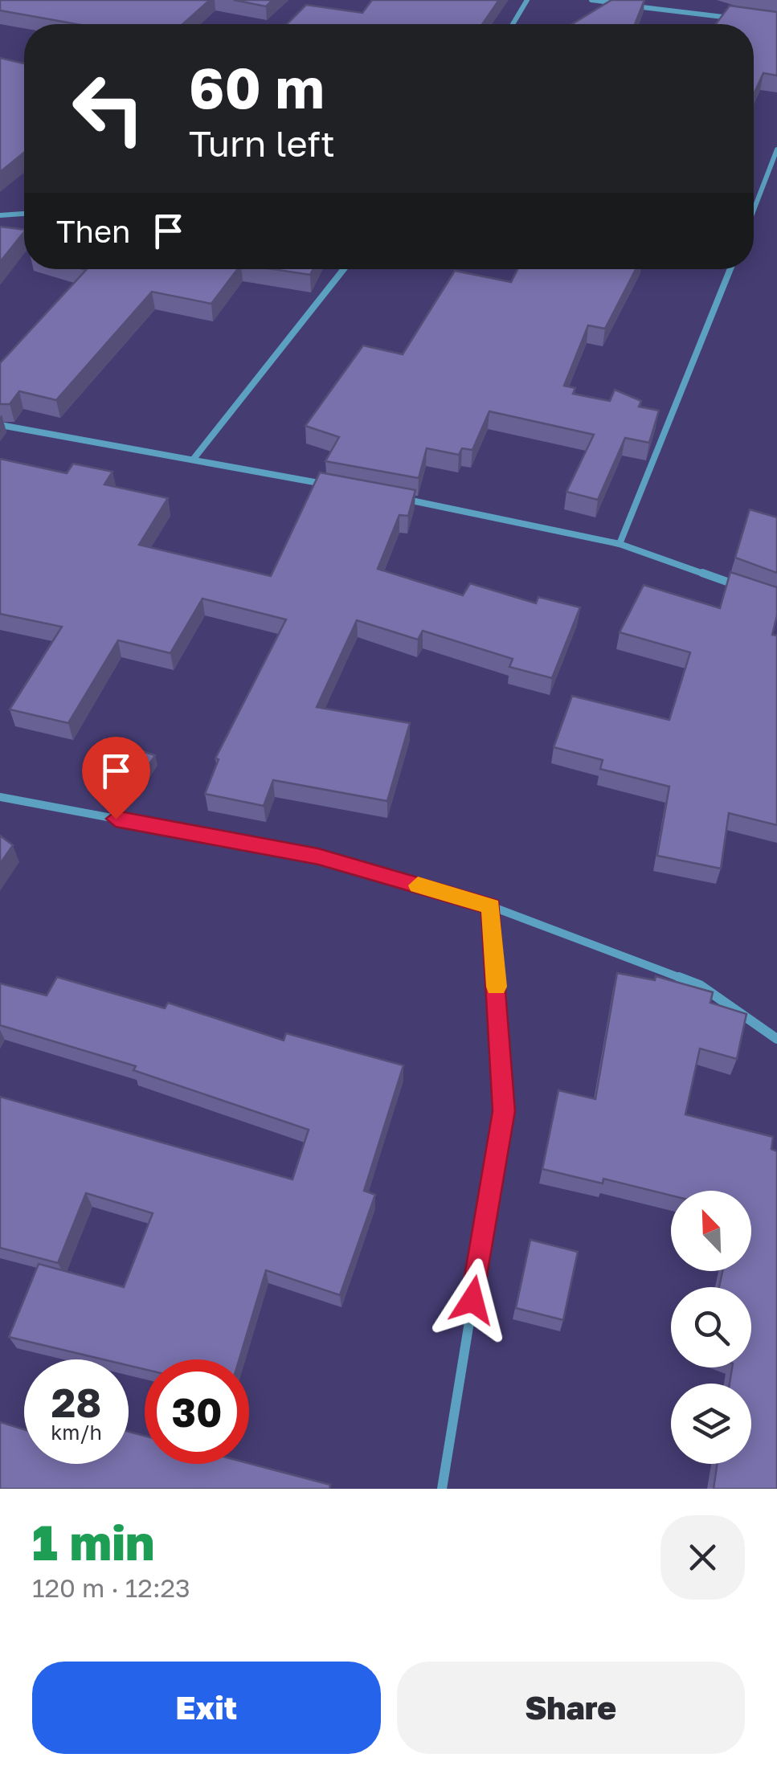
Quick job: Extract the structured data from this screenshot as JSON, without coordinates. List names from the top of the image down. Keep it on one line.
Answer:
{"north":"top left","page":{"turn":["60 m","Turn left"],"then":"Then","speed":"28 km/h","limit":"30","heading":["1 min","120 m · 12:23"],"buttons":["Exit","Share"]}}
